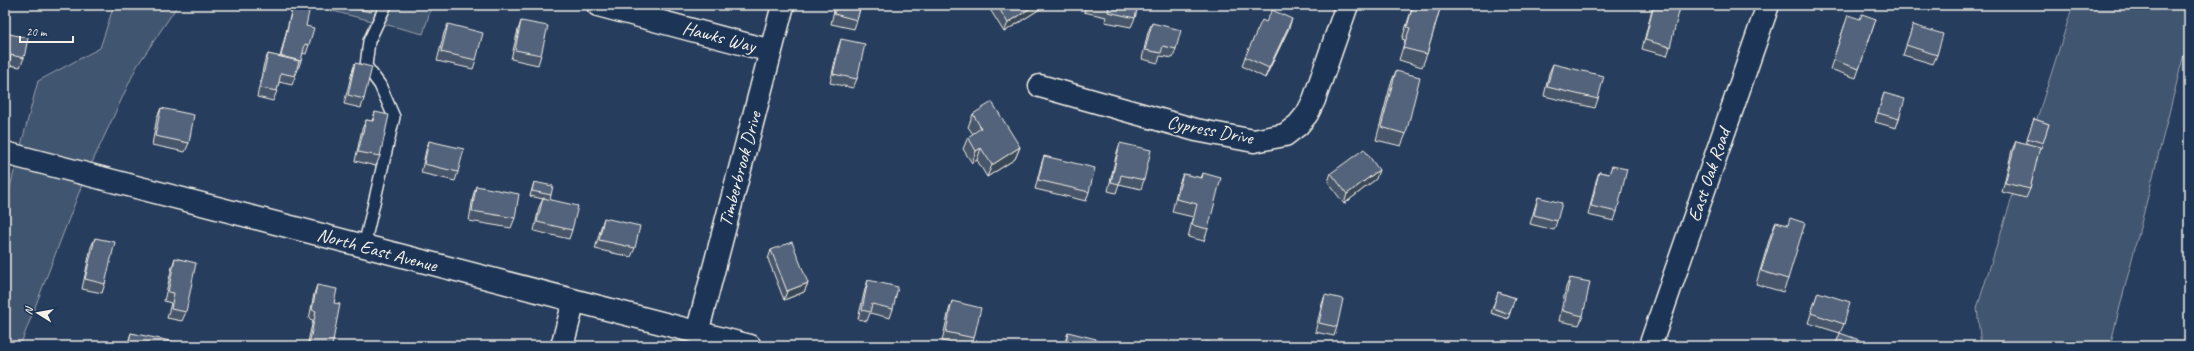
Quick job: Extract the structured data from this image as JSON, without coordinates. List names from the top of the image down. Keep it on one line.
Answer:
{"streets":{"street":["Hawks Way","Cypress Drive","Timberbrook Drive","East Oak Road","North East Avenue"]},"crossings":[["Hawks Way","Timberbrook Drive"],["Timberbrook Drive","North East Avenue"]],"scale_bar":"20 m","north":"left"}
